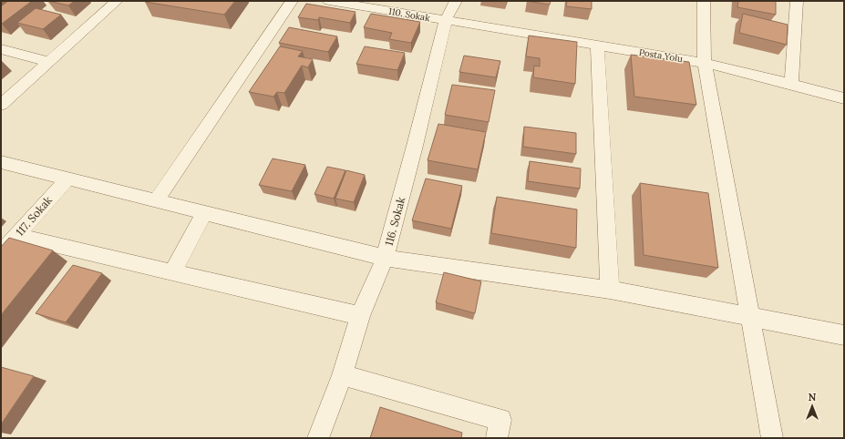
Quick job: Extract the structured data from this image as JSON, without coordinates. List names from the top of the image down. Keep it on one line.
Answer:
{"streets":{"street":["110. Sokak","Posta Yolu","117. Sokak","116. Sokak"]},"crossings":[["110. Sokak","Posta Yolu"],["110. Sokak","116. Sokak"],["Posta Yolu","116. Sokak"]],"north":"top"}
